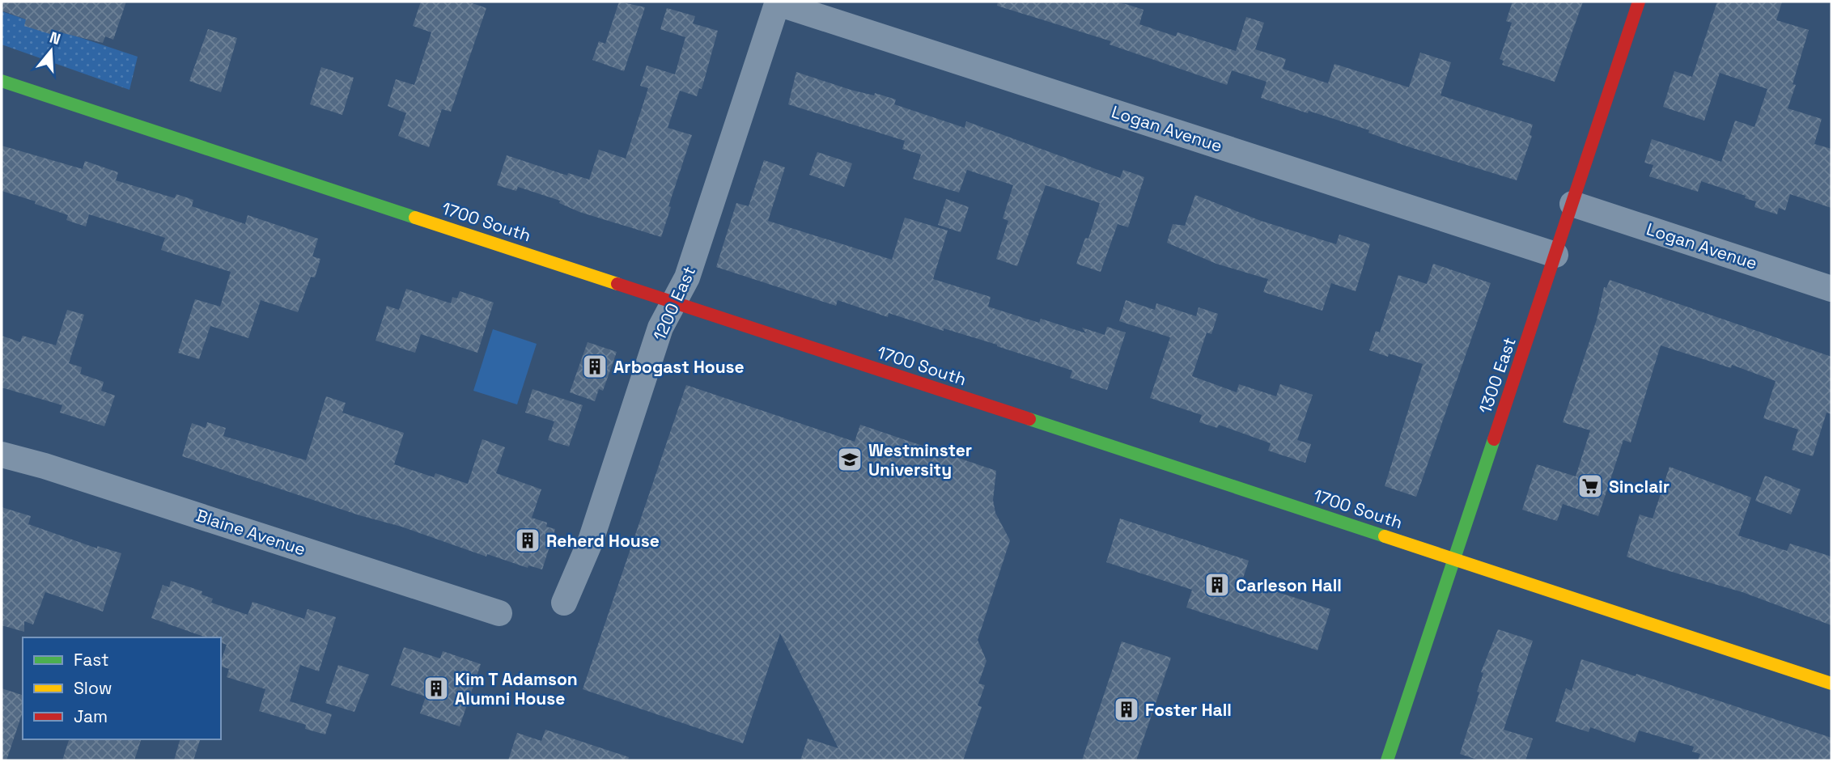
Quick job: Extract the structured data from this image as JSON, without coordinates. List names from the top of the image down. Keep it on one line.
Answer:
{"streets":{"street":["Logan Avenue","1700 South","1200 East","1300 East","Blaine Avenue"]},"crossings":[["Logan Avenue","1200 East"],["Logan Avenue","1300 East"],["1700 South","1200 East"],["1700 South","1300 East"]],"places":{"building":["Arbogast House","Reherd House","Carleson Hall","Kim T Adamson Alumni House","Foster Hall"],"school or university":["Westminster University"],"supermarket":["Sinclair"]},"legend":["Fast","Slow","Jam"],"north":"top"}
